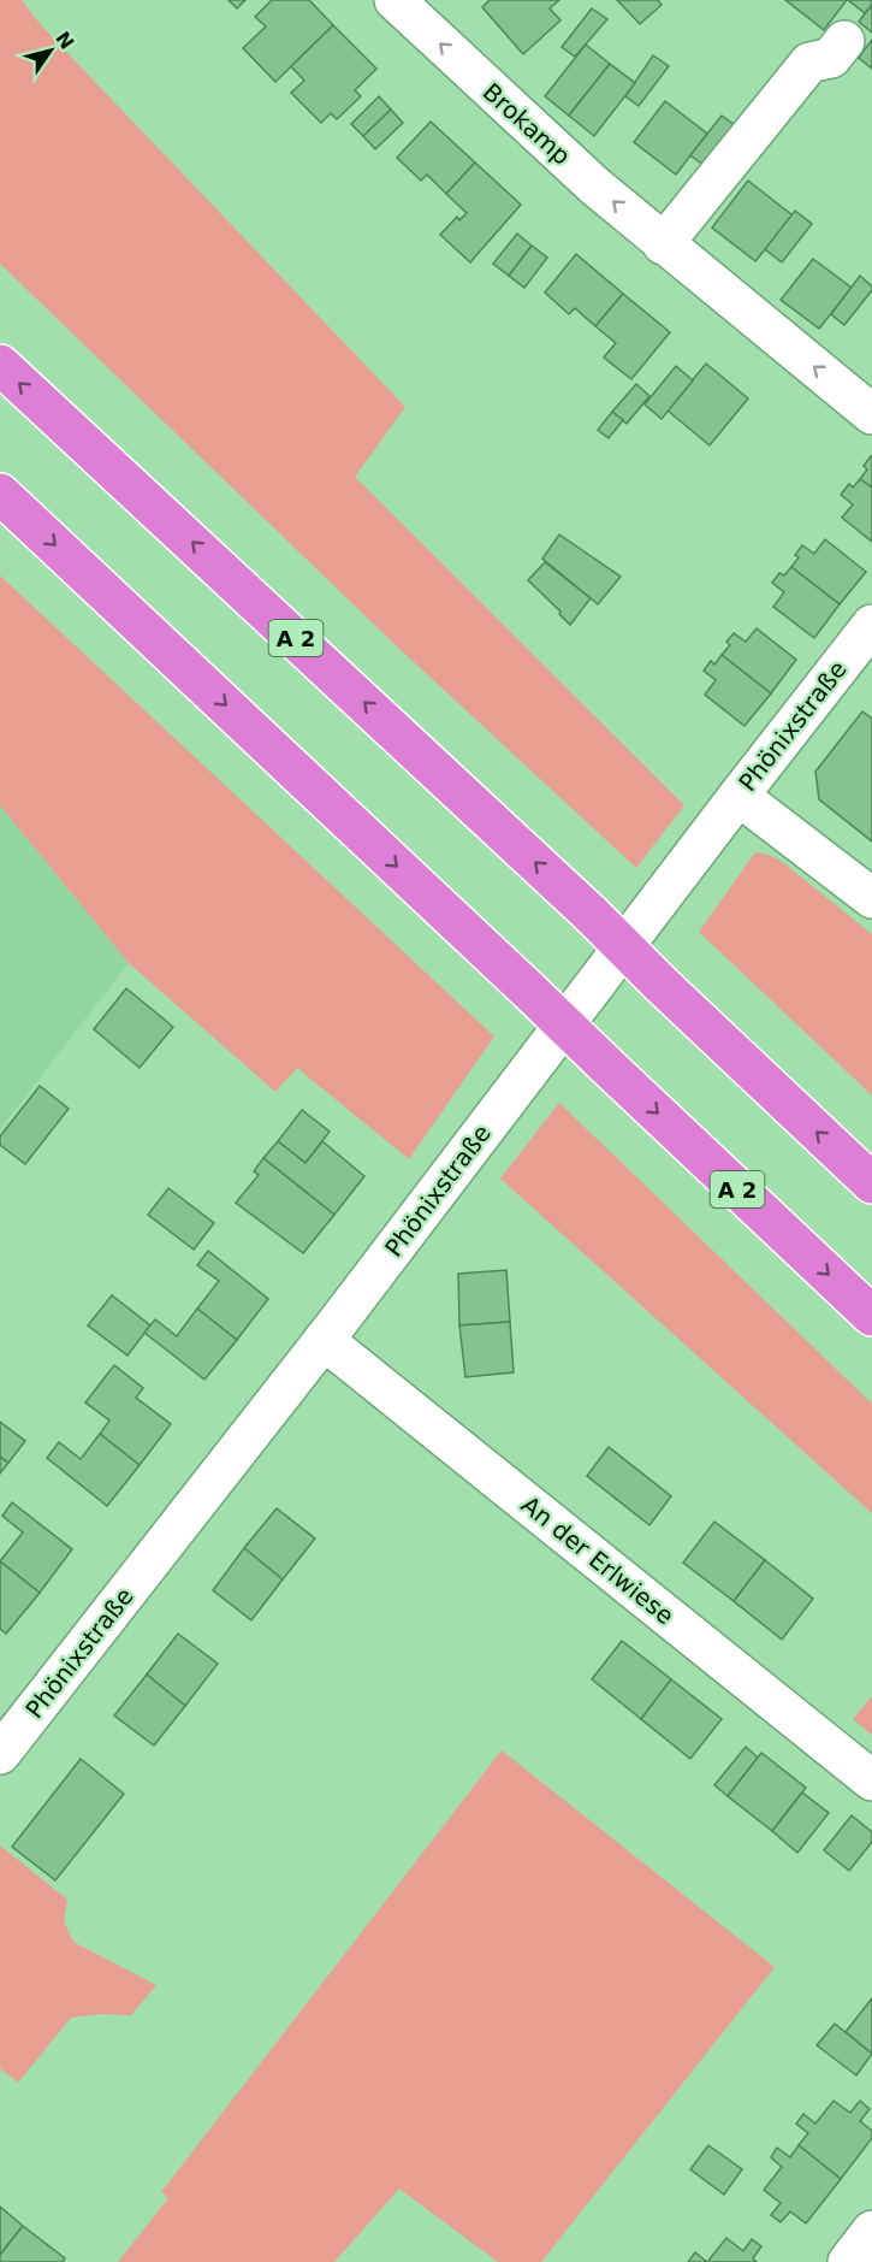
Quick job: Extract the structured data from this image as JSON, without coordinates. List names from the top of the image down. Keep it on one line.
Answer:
{"streets":{"highway":["A 2"],"street":["Brokamp","Phönixstraße","An der Erlwiese"]},"crossings":[["Phönixstraße","An der Erlwiese"]],"one_way":["Brokamp"],"north":"top right"}
